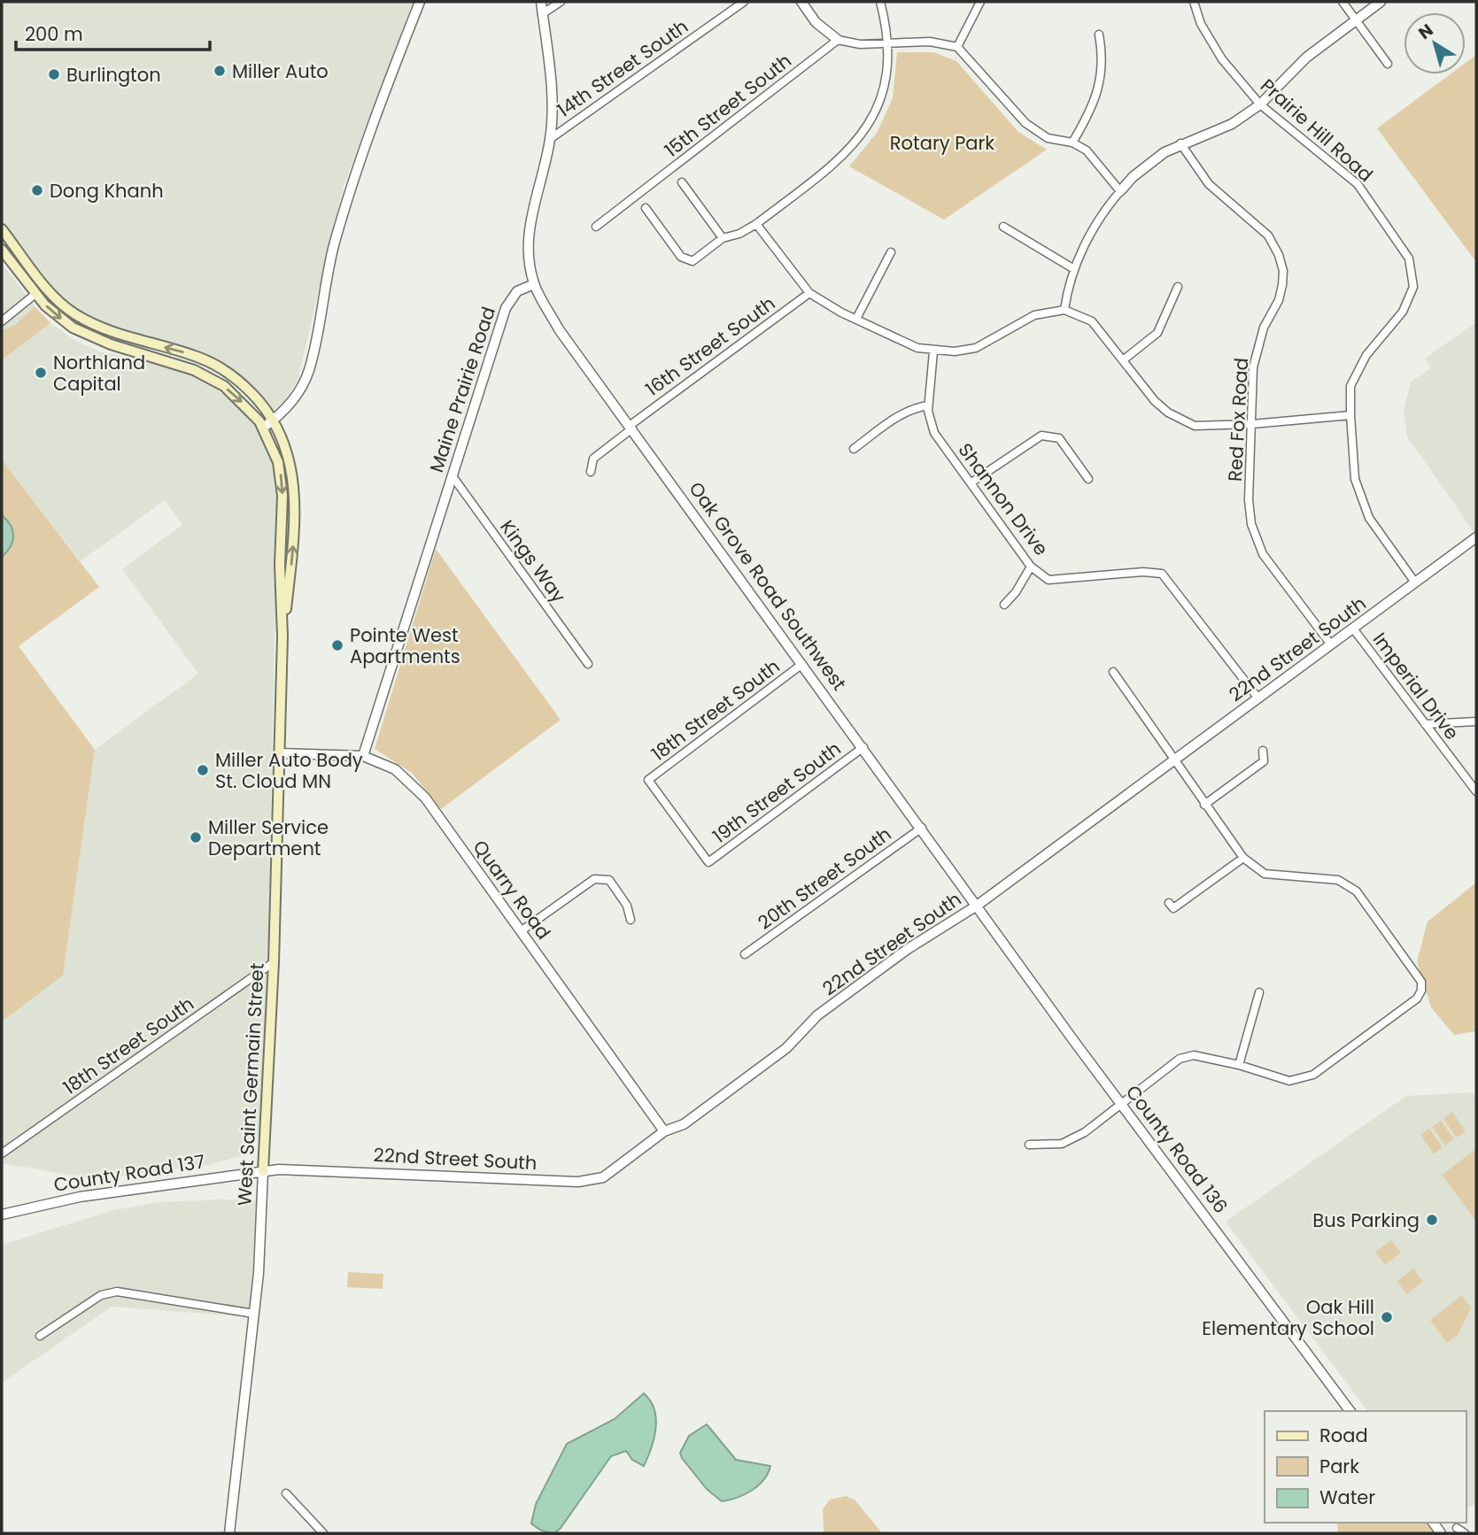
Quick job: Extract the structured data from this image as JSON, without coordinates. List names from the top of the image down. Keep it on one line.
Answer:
{"streets":{"main road":["West Saint Germain Street"],"street":["14th Street South","15th Street South","Prairie Hill Road","16th Street South","Maine Prairie Road","Red Fox Road","Shannon Drive","Kings Way","Oak Grove Road Southwest","22nd Street South","Imperial Drive","18th Street South","19th Street South","20th Street South","Quarry Road","County Road 136","County Road 137"]},"crossings":[["Prairie Hill Road","22nd Street South"],["16th Street South","Oak Grove Road Southwest"],["Maine Prairie Road","Kings Way"],["Maine Prairie Road","Oak Grove Road Southwest"],["Maine Prairie Road","Quarry Road"],["Red Fox Road","22nd Street South"],["Shannon Drive","22nd Street South"],["Oak Grove Road Southwest","22nd Street South"],["Oak Grove Road Southwest","18th Street South"],["Oak Grove Road Southwest","19th Street South"],["Oak Grove Road Southwest","20th Street South"],["Oak Grove Road Southwest","County Road 136"],["22nd Street South","Imperial Drive"],["22nd Street South","Quarry Road"],["22nd Street South","West Saint Germain Street"],["22nd Street South","County Road 136"],["22nd Street South","County Road 137"],["18th Street South","19th Street South"],["18th Street South","West Saint Germain Street"],["Quarry Road","West Saint Germain Street"],["West Saint Germain Street","County Road 137"]],"parks":["Rotary Park"],"places":["Miller Auto","Burlington","Dong Khanh","Northland Capital","Pointe West Apartments","Miller Auto Body St. Cloud MN","Miller Service Department","Bus Parking","Oak Hill Elementary School"],"legend":["Road","Park","Water"],"scale_bar":"200 m","north":"top left"}
